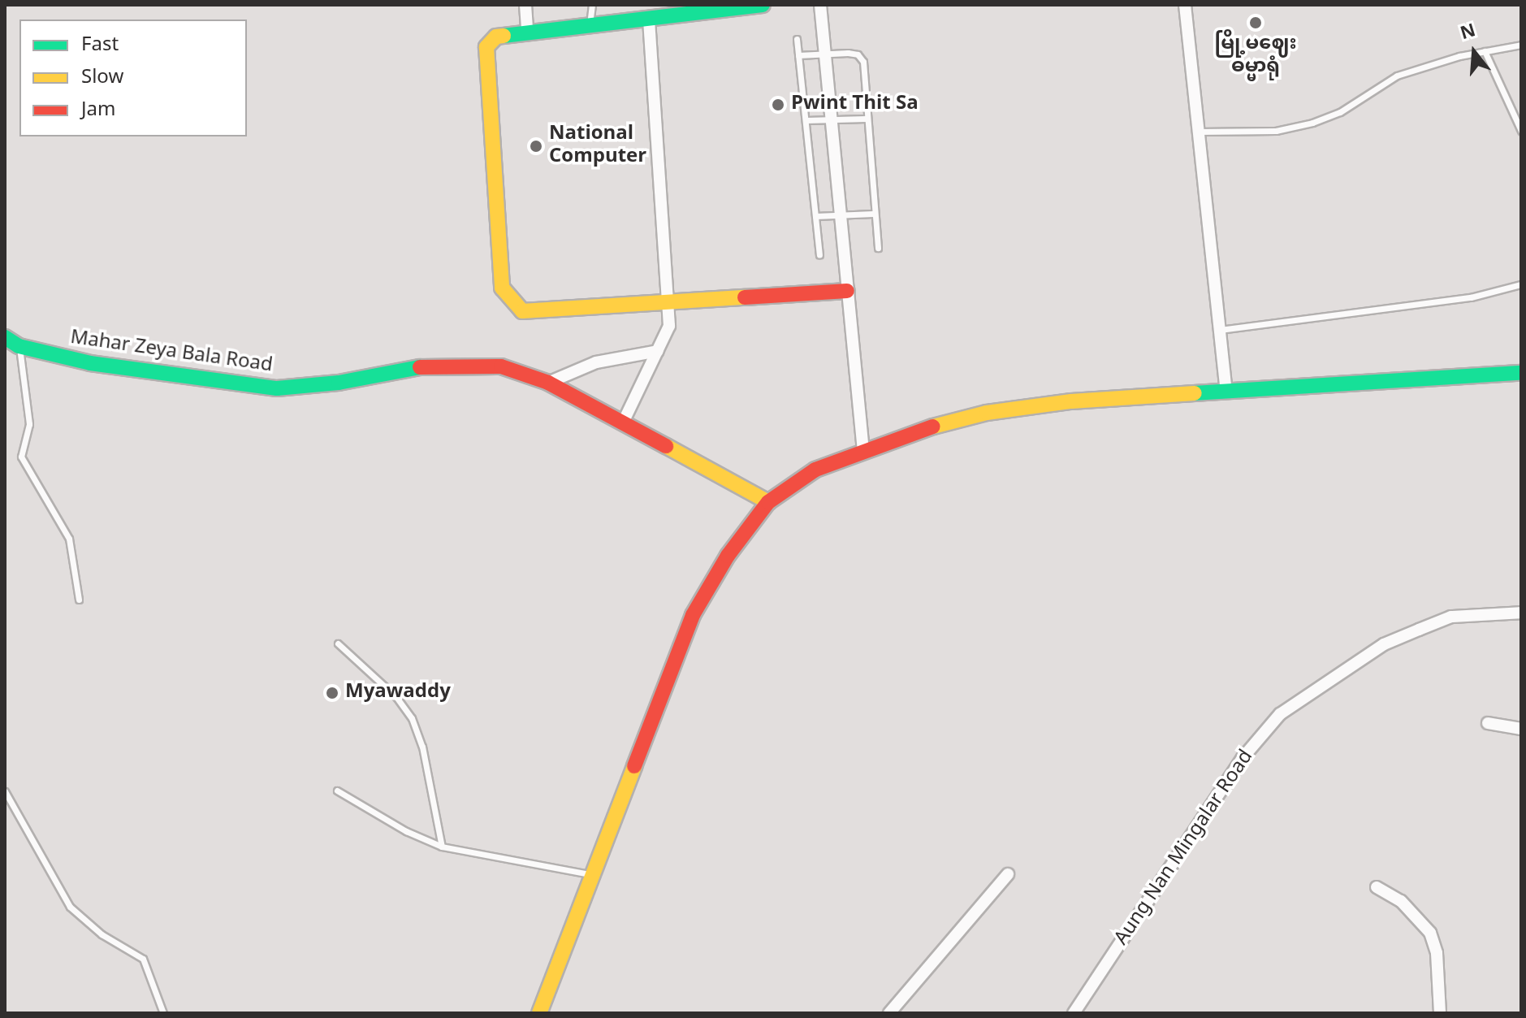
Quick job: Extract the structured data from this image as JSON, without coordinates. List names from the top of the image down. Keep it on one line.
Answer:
{"streets":{"main road":["Mahar Zeya Bala Road"],"street":["Aung Nan Mingalar Road"]},"places":["မြို့မဈေး ဓမ္မာရုံ","Pwint Thit Sa","National Computer","Myawaddy"],"legend":["Fast","Slow","Jam"],"north":"top"}
